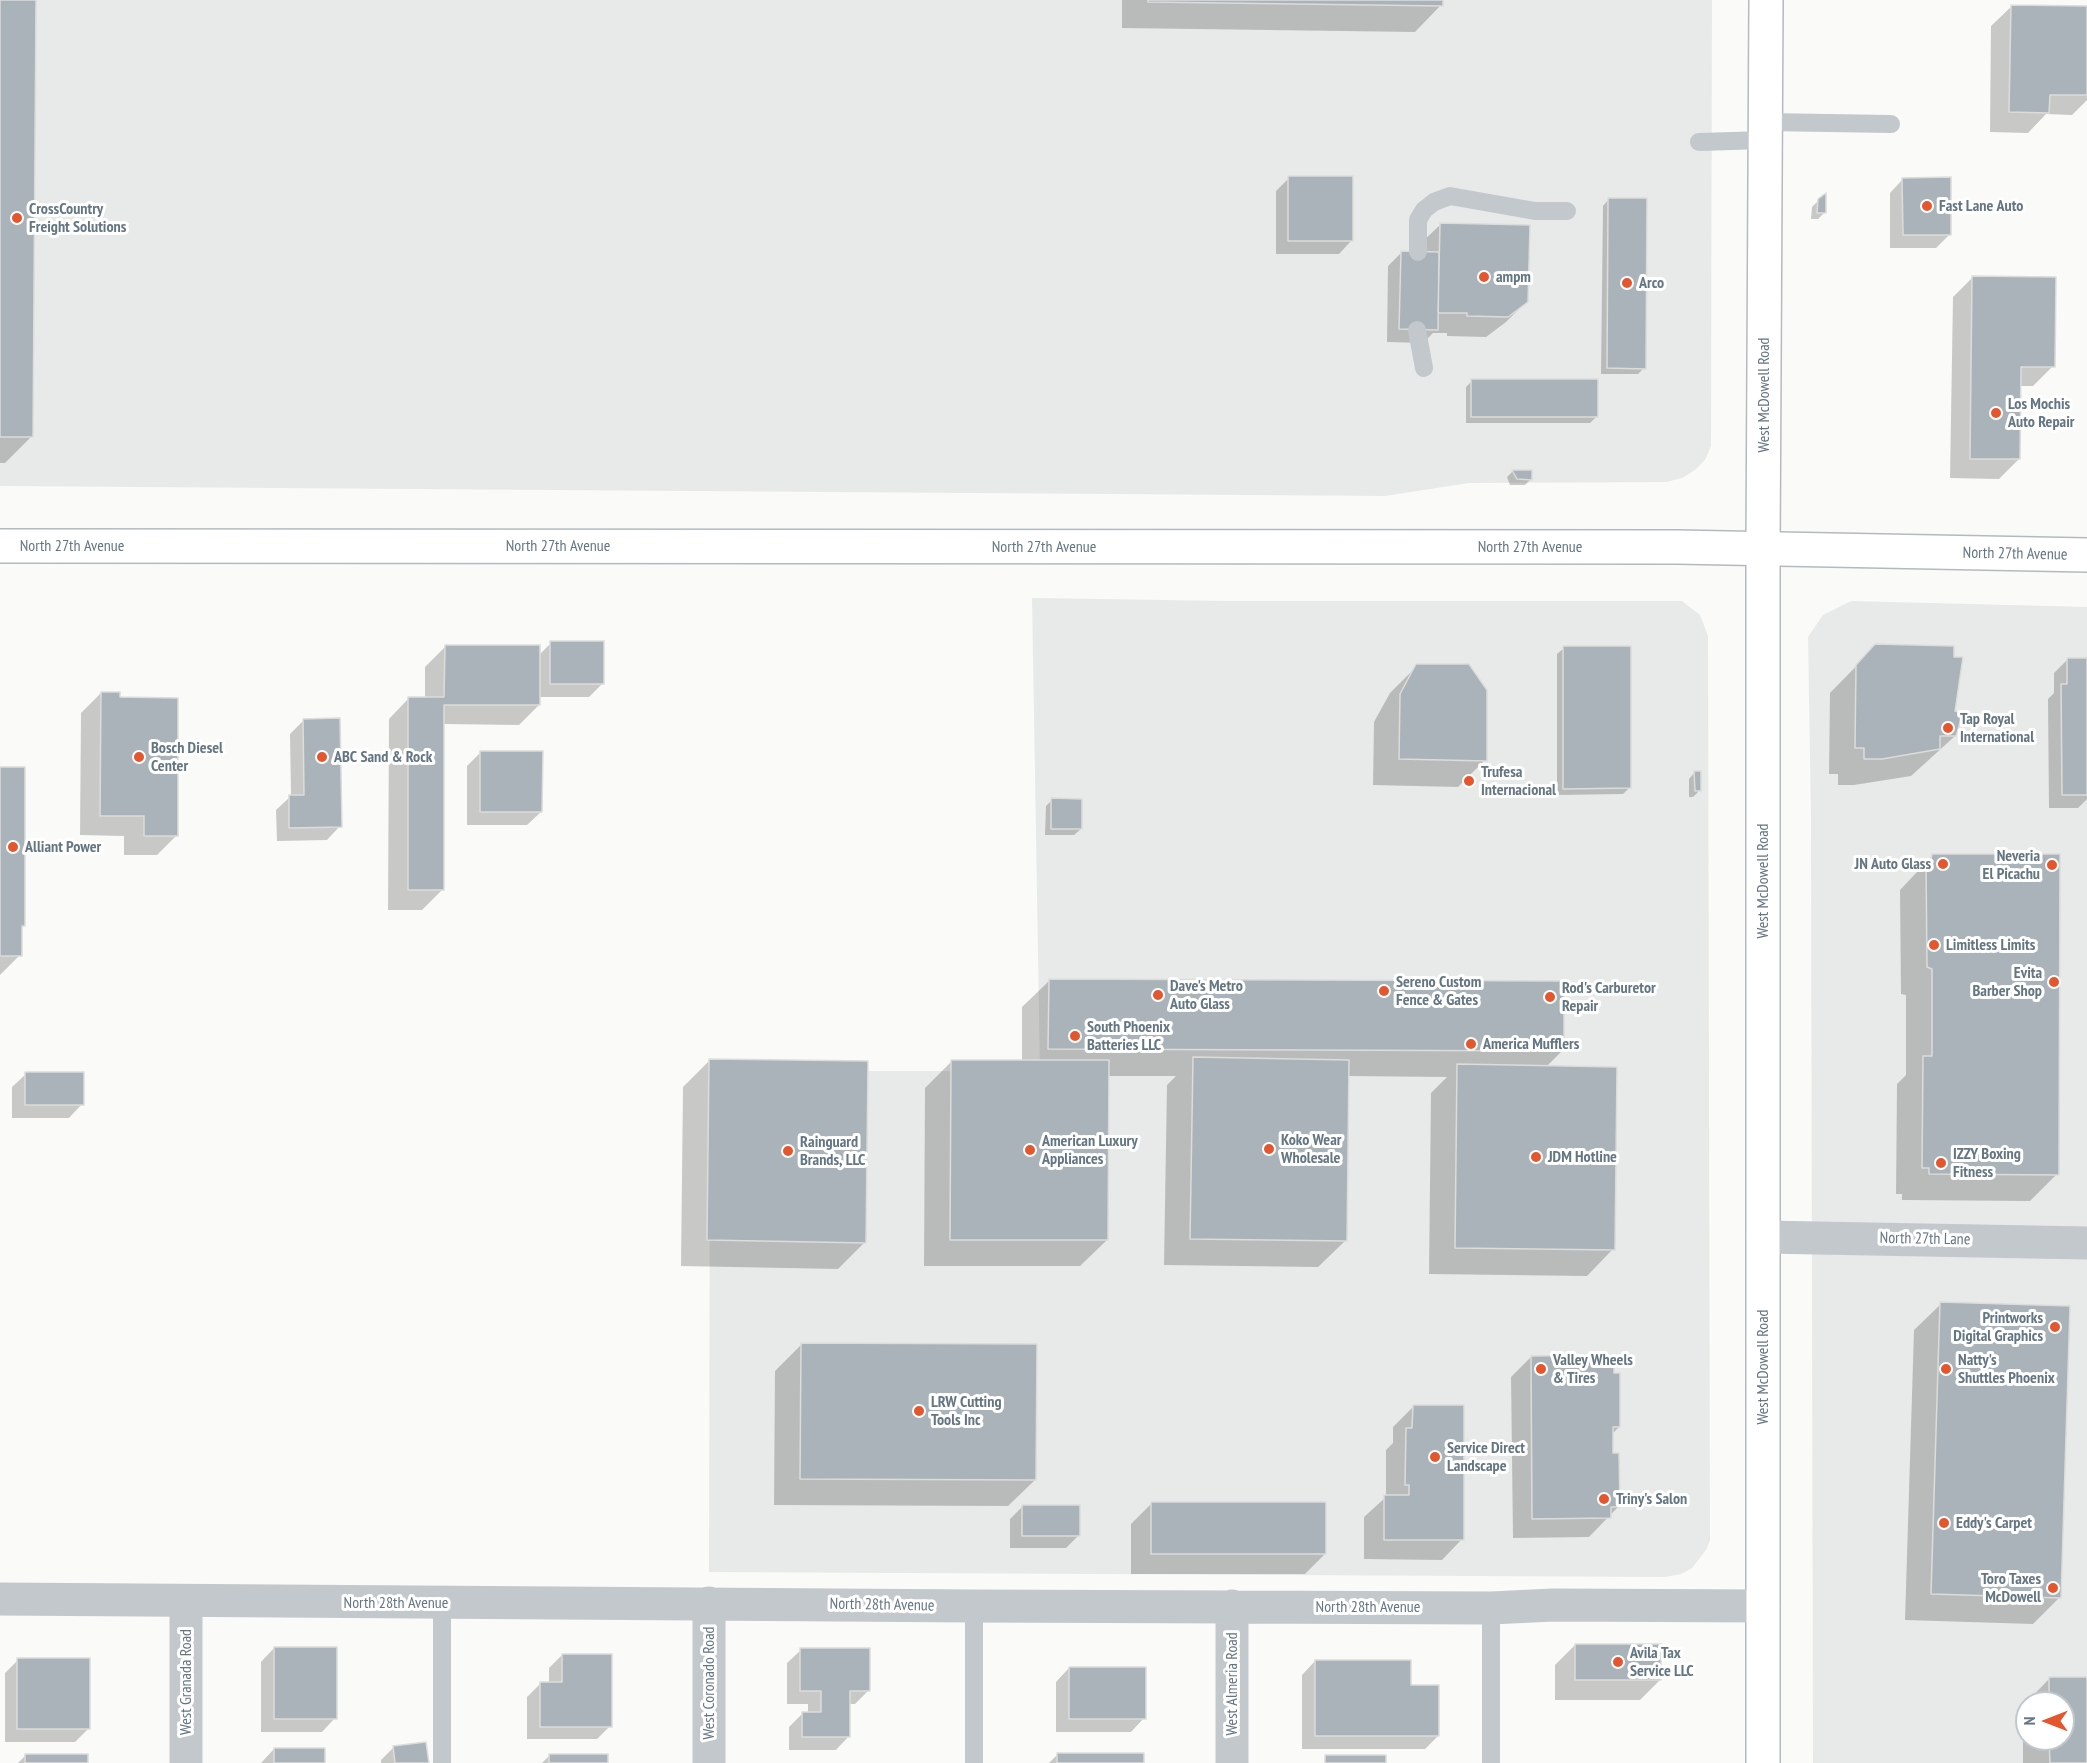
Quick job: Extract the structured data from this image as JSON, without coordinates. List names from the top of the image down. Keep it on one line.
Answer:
{"streets":{"main road":["West McDowell Road","North 27th Avenue"],"street":["North 27th Lane","North 28th Avenue","West Granada Road","West Coronado Road","West Almeria Road"]},"crossings":[["West McDowell Road","North 27th Avenue"],["West McDowell Road","North 27th Lane"],["West McDowell Road","North 28th Avenue"],["North 28th Avenue","West Granada Road"],["North 28th Avenue","West Coronado Road"],["North 28th Avenue","West Almeria Road"]],"places":["Fast Lane Auto","CrossCountry Freight Solutions","ampm","Arco","Los Mochis Auto Repair","Tap Royal International","Bosch Diesel Center","ABC Sand & Rock","Trufesa Internacional","Alliant Power","JN Auto Glass","Neveria El Picachu","Limitless Limits","Evita Barber Shop","Sereno Custom Fence & Gates","Dave's Metro Auto Glass","Rod's Carburetor Repair","South Phoenix Batteries LLC","America Mufflers","Koko Wear Wholesale","American Luxury Appliances","Rainguard Brands, LLC","JDM Hotline","IZZY Boxing Fitness","Printworks Digital Graphics","Valley Wheels & Tires","Natty's Shuttles Phoenix","LRW Cutting Tools Inc","Service Direct Landscape","Triny's Salon","Eddy's Carpet","Toro Taxes McDowell","Avila Tax Service LLC"],"north":"left"}
